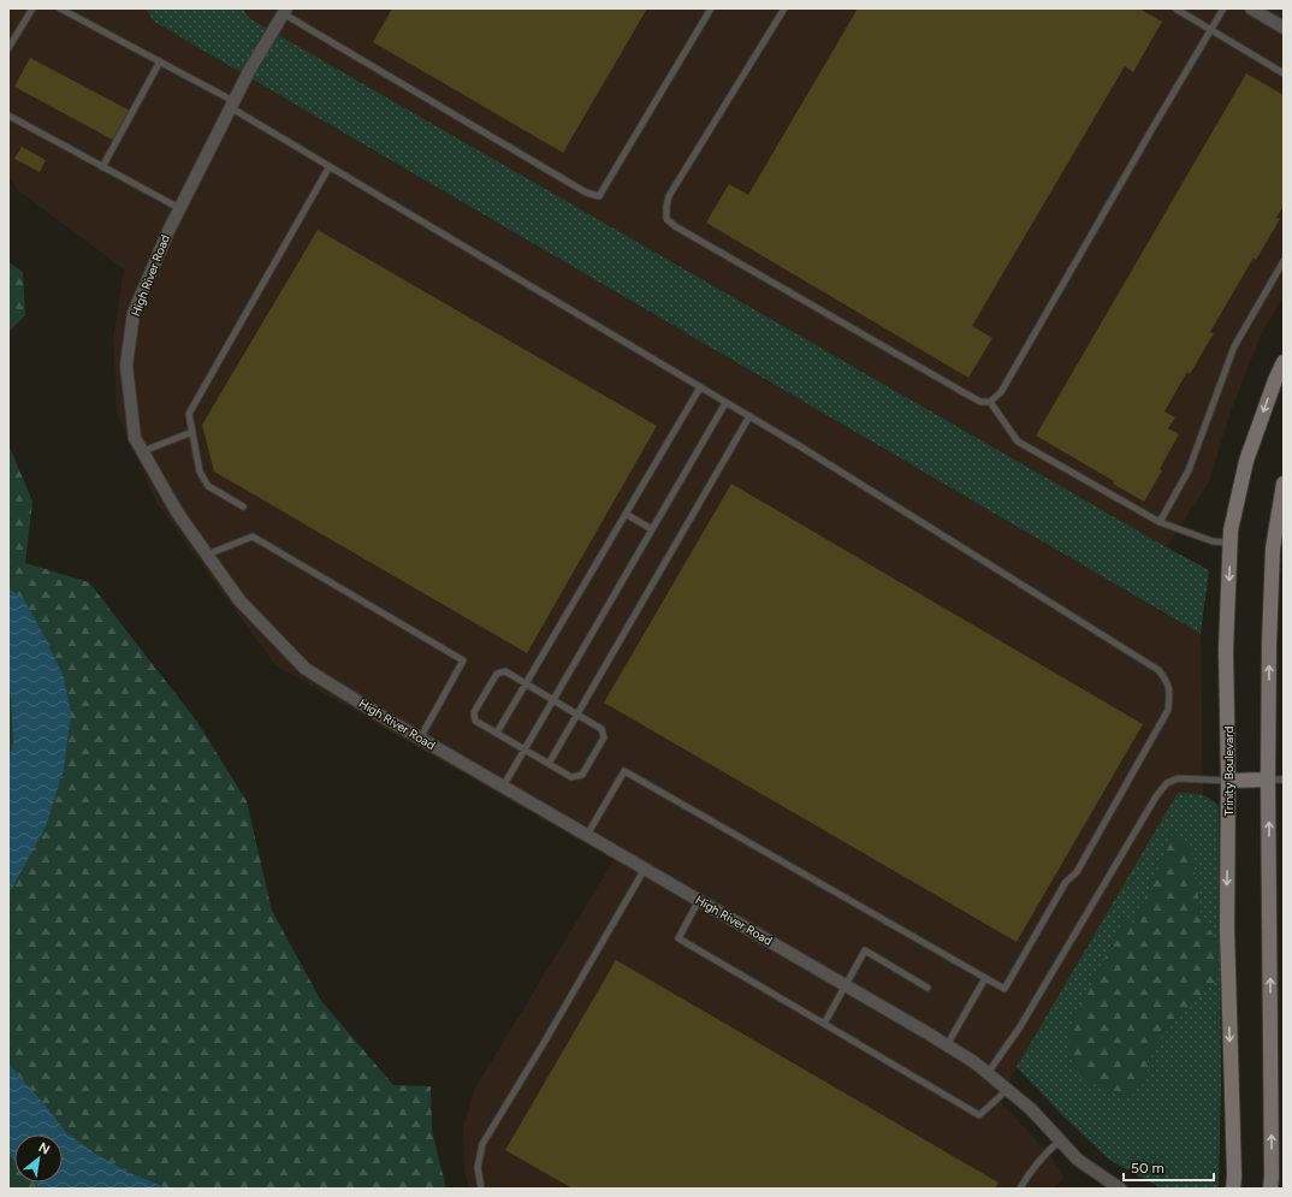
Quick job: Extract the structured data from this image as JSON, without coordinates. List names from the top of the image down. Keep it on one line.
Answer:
{"streets":{"main road":["Trinity Boulevard"],"street":["High River Road"]},"scale_bar":"50 m","north":"top right"}
